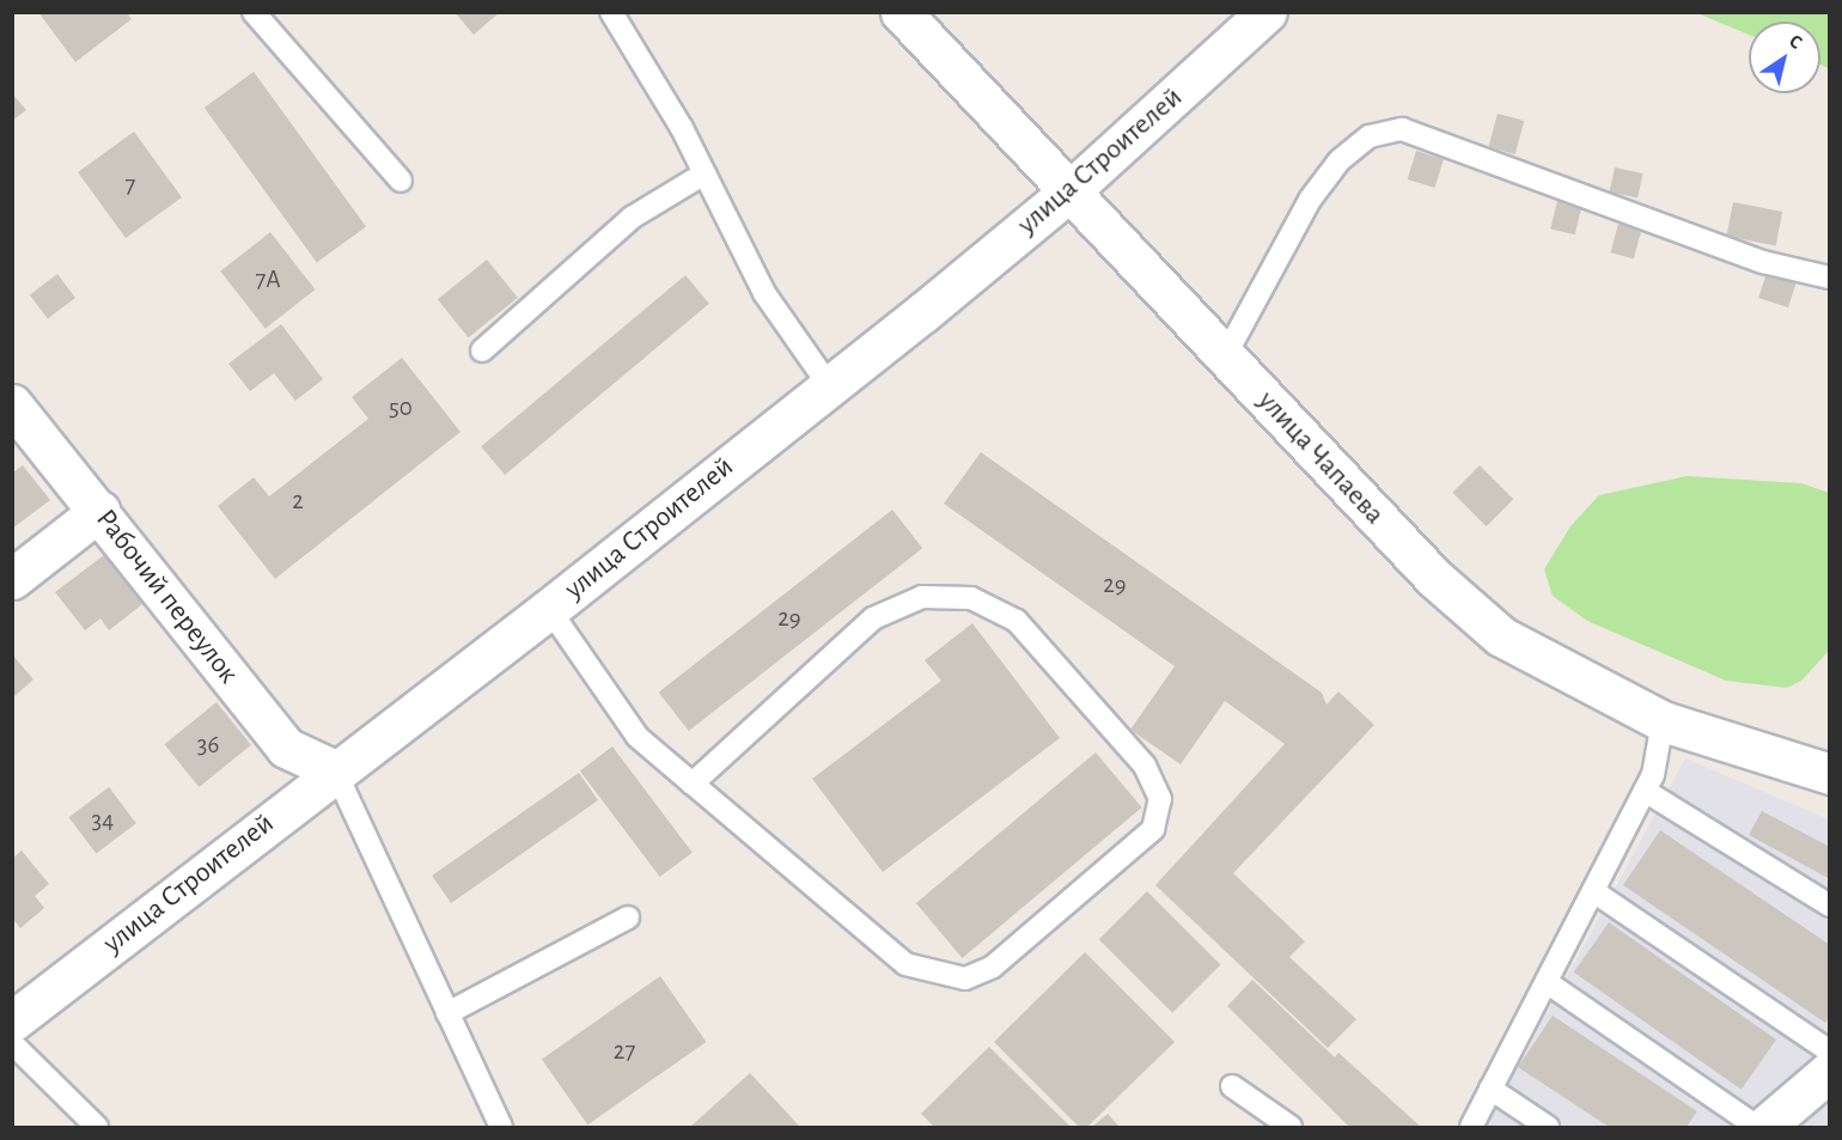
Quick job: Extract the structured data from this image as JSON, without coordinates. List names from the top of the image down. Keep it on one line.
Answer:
{"streets":{"street":["улица Строителей","улица Чапаева","Рабочий переулок"]},"crossings":[["улица Строителей","улица Чапаева"],["улица Строителей","Рабочий переулок"]],"house_numbers":["7","7А","50","2","29","29","36","34","27"],"north":"top right"}
